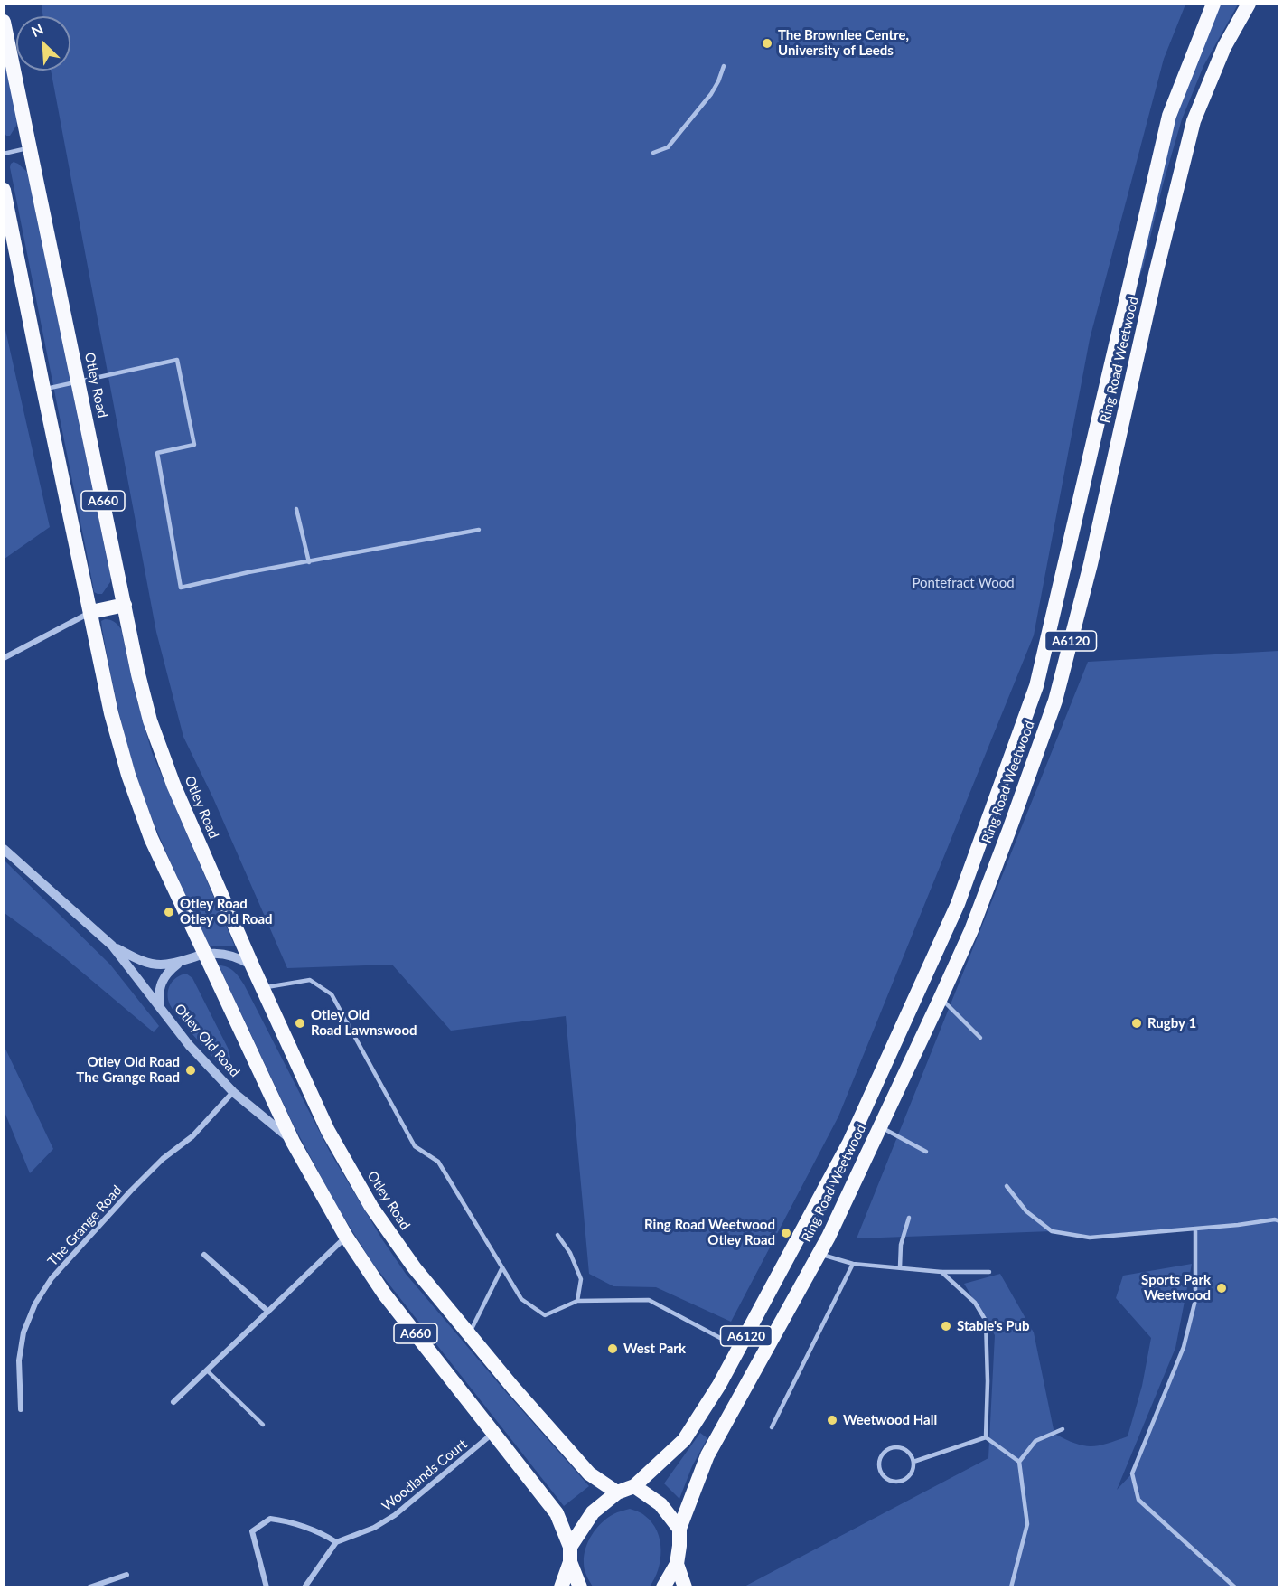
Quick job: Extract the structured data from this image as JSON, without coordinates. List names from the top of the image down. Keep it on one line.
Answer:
{"streets":{"highway":["Ring Road Weetwood","Otley Road","A660","A6120"],"street":["Otley Old Road","The Grange Road","Woodlands Court"]},"crossings":[["Ring Road Weetwood","A6120"],["Otley Road","A6120"],["Otley Road","Otley Old Road"],["A660","A6120"],["A660","Otley Old Road"],["A660","Woodlands Court"],["Otley Old Road","The Grange Road"]],"parks":["Pontefract Wood"],"places":["The Brownlee Centre, University of Leeds","Otley Road Otley Old Road","Otley Old Road Lawnswood","Rugby 1","Otley Old Road The Grange Road","Ring Road Weetwood Otley Road","Sports Park Weetwood","Stable's Pub","West Park","Weetwood Hall"],"north":"top left"}
